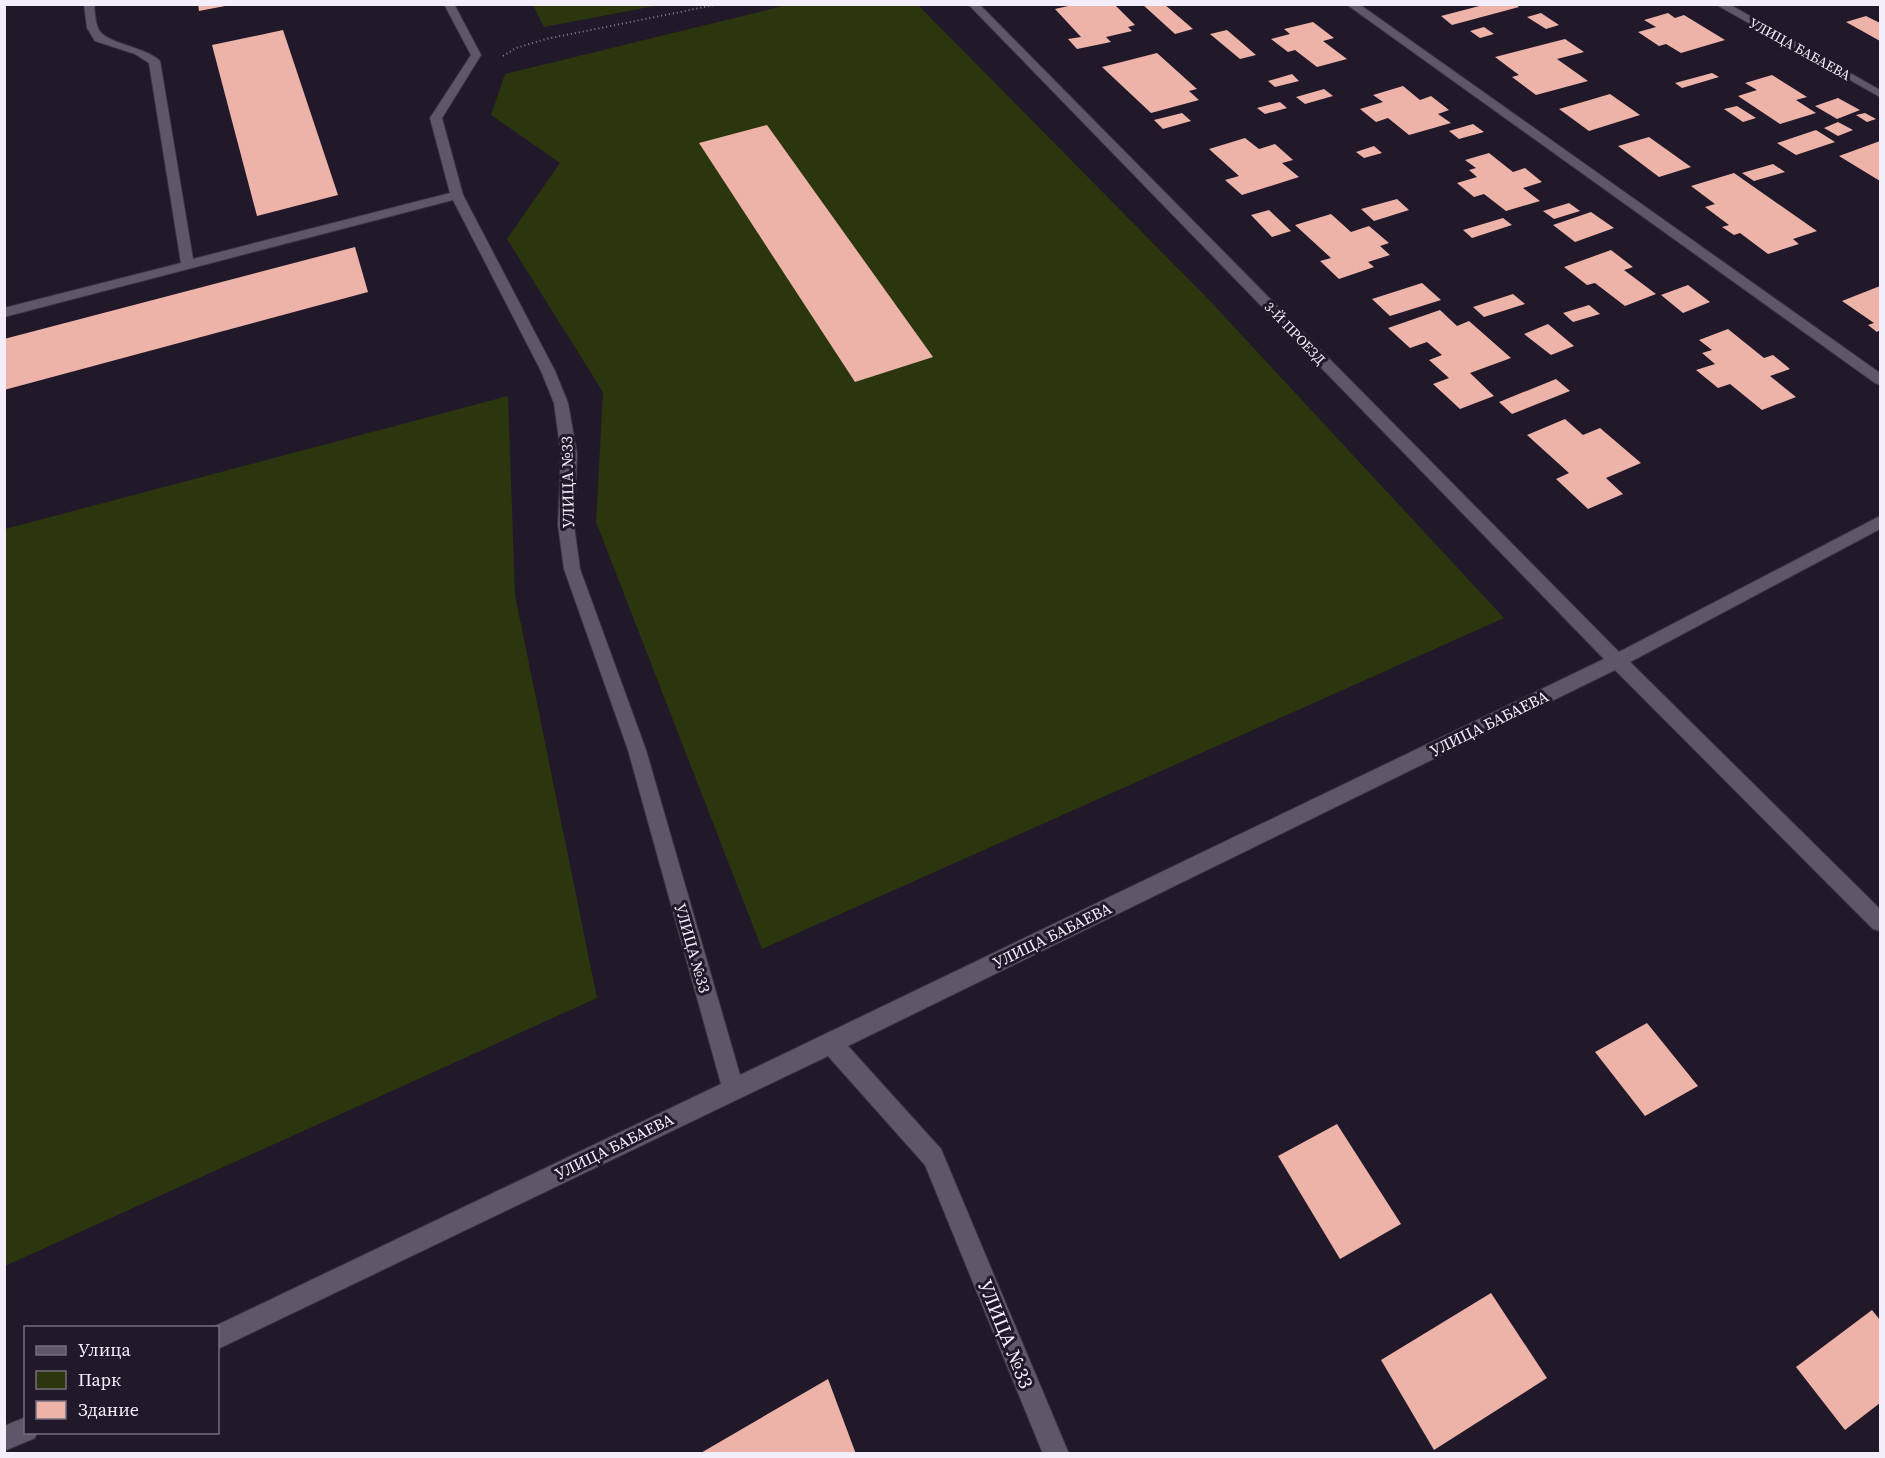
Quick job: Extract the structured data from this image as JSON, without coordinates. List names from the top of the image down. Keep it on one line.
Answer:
{"streets":{"street":["УЛИЦА БАБАЕВА","3-Й ПРОЕЗД","УЛИЦА №33"]},"crossings":[["УЛИЦА БАБАЕВА","3-Й ПРОЕЗД"],["УЛИЦА БАБАЕВА","УЛИЦА №33"]],"legend":["Улица","Парк","Здание"]}
